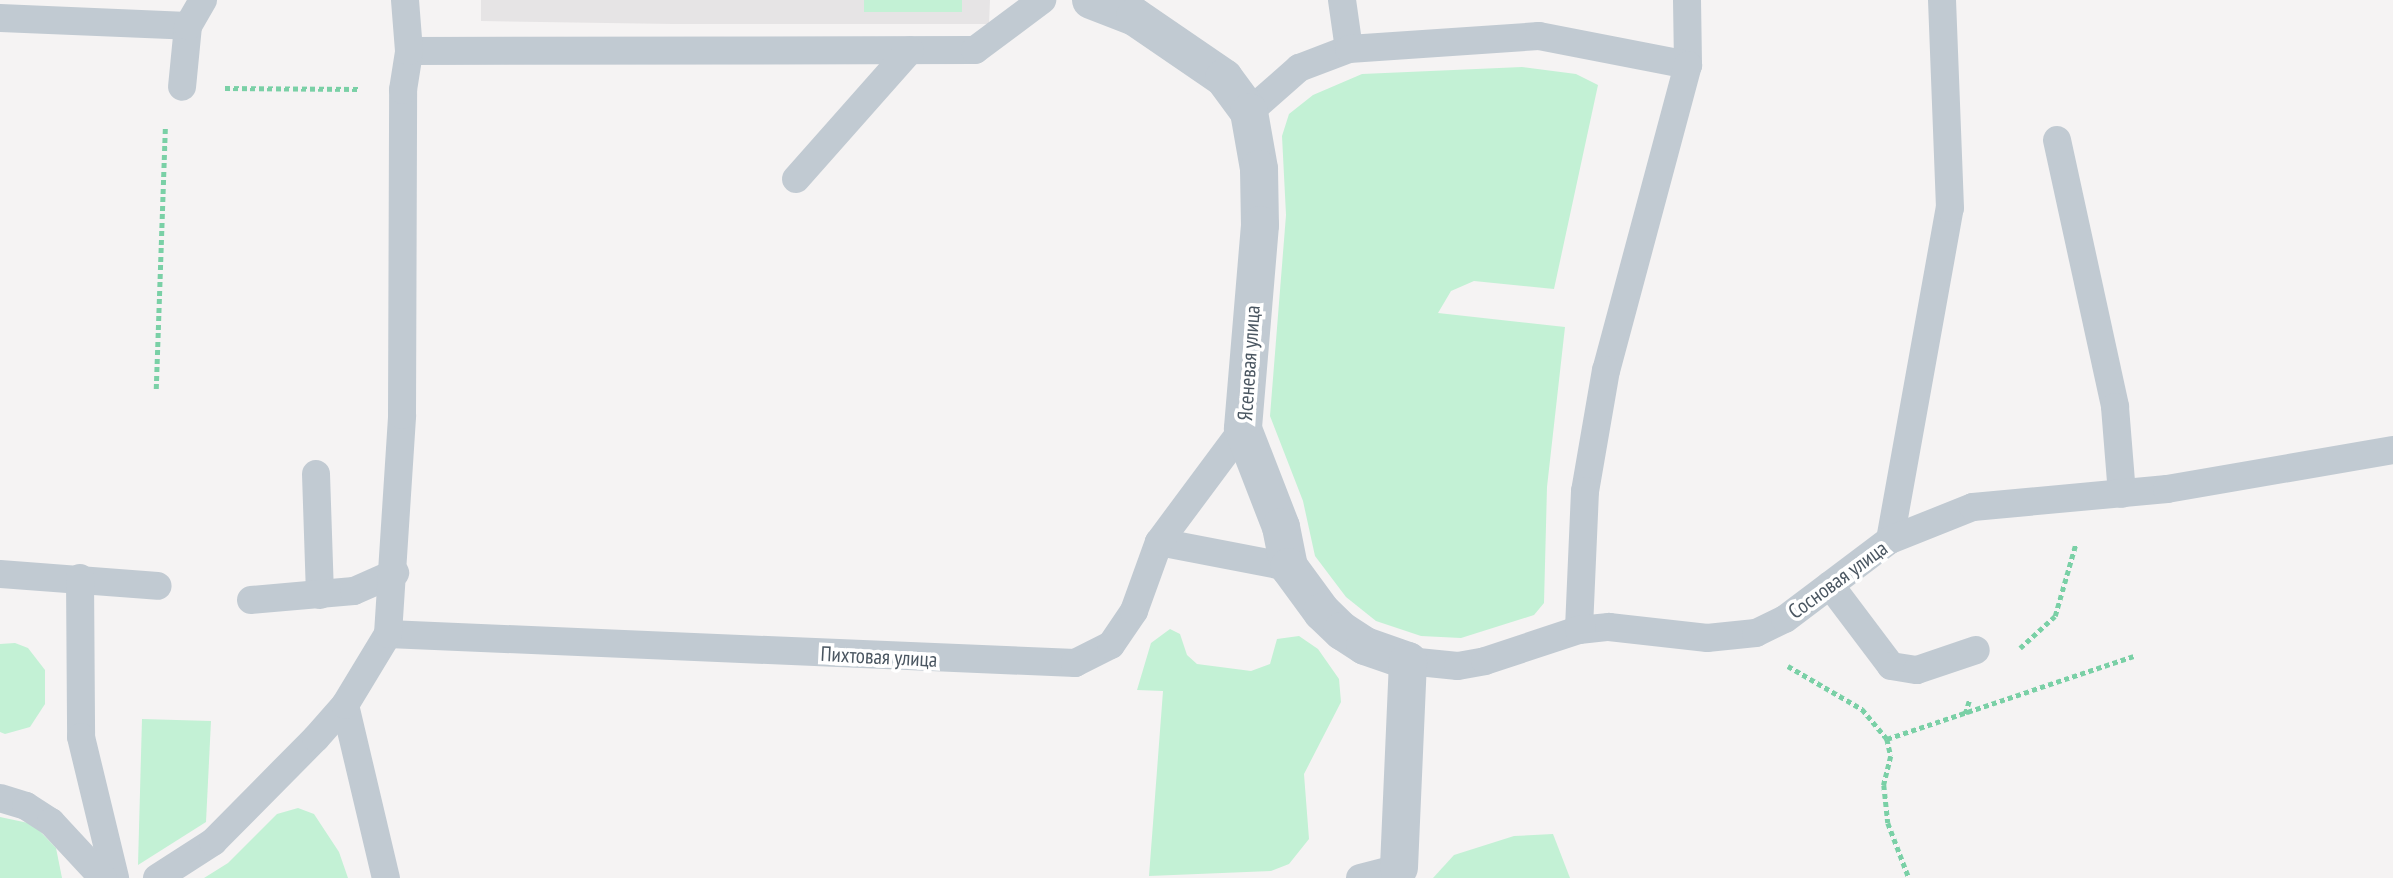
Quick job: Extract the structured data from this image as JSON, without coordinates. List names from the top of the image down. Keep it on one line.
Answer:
{"streets":{"street":["Ясеневая улица"],"lane":["Сосновая улица","Пихтовая улица"]},"crossings":[["Ясеневая улица","Сосновая улица"],["Ясеневая улица","Пихтовая улица"]]}
